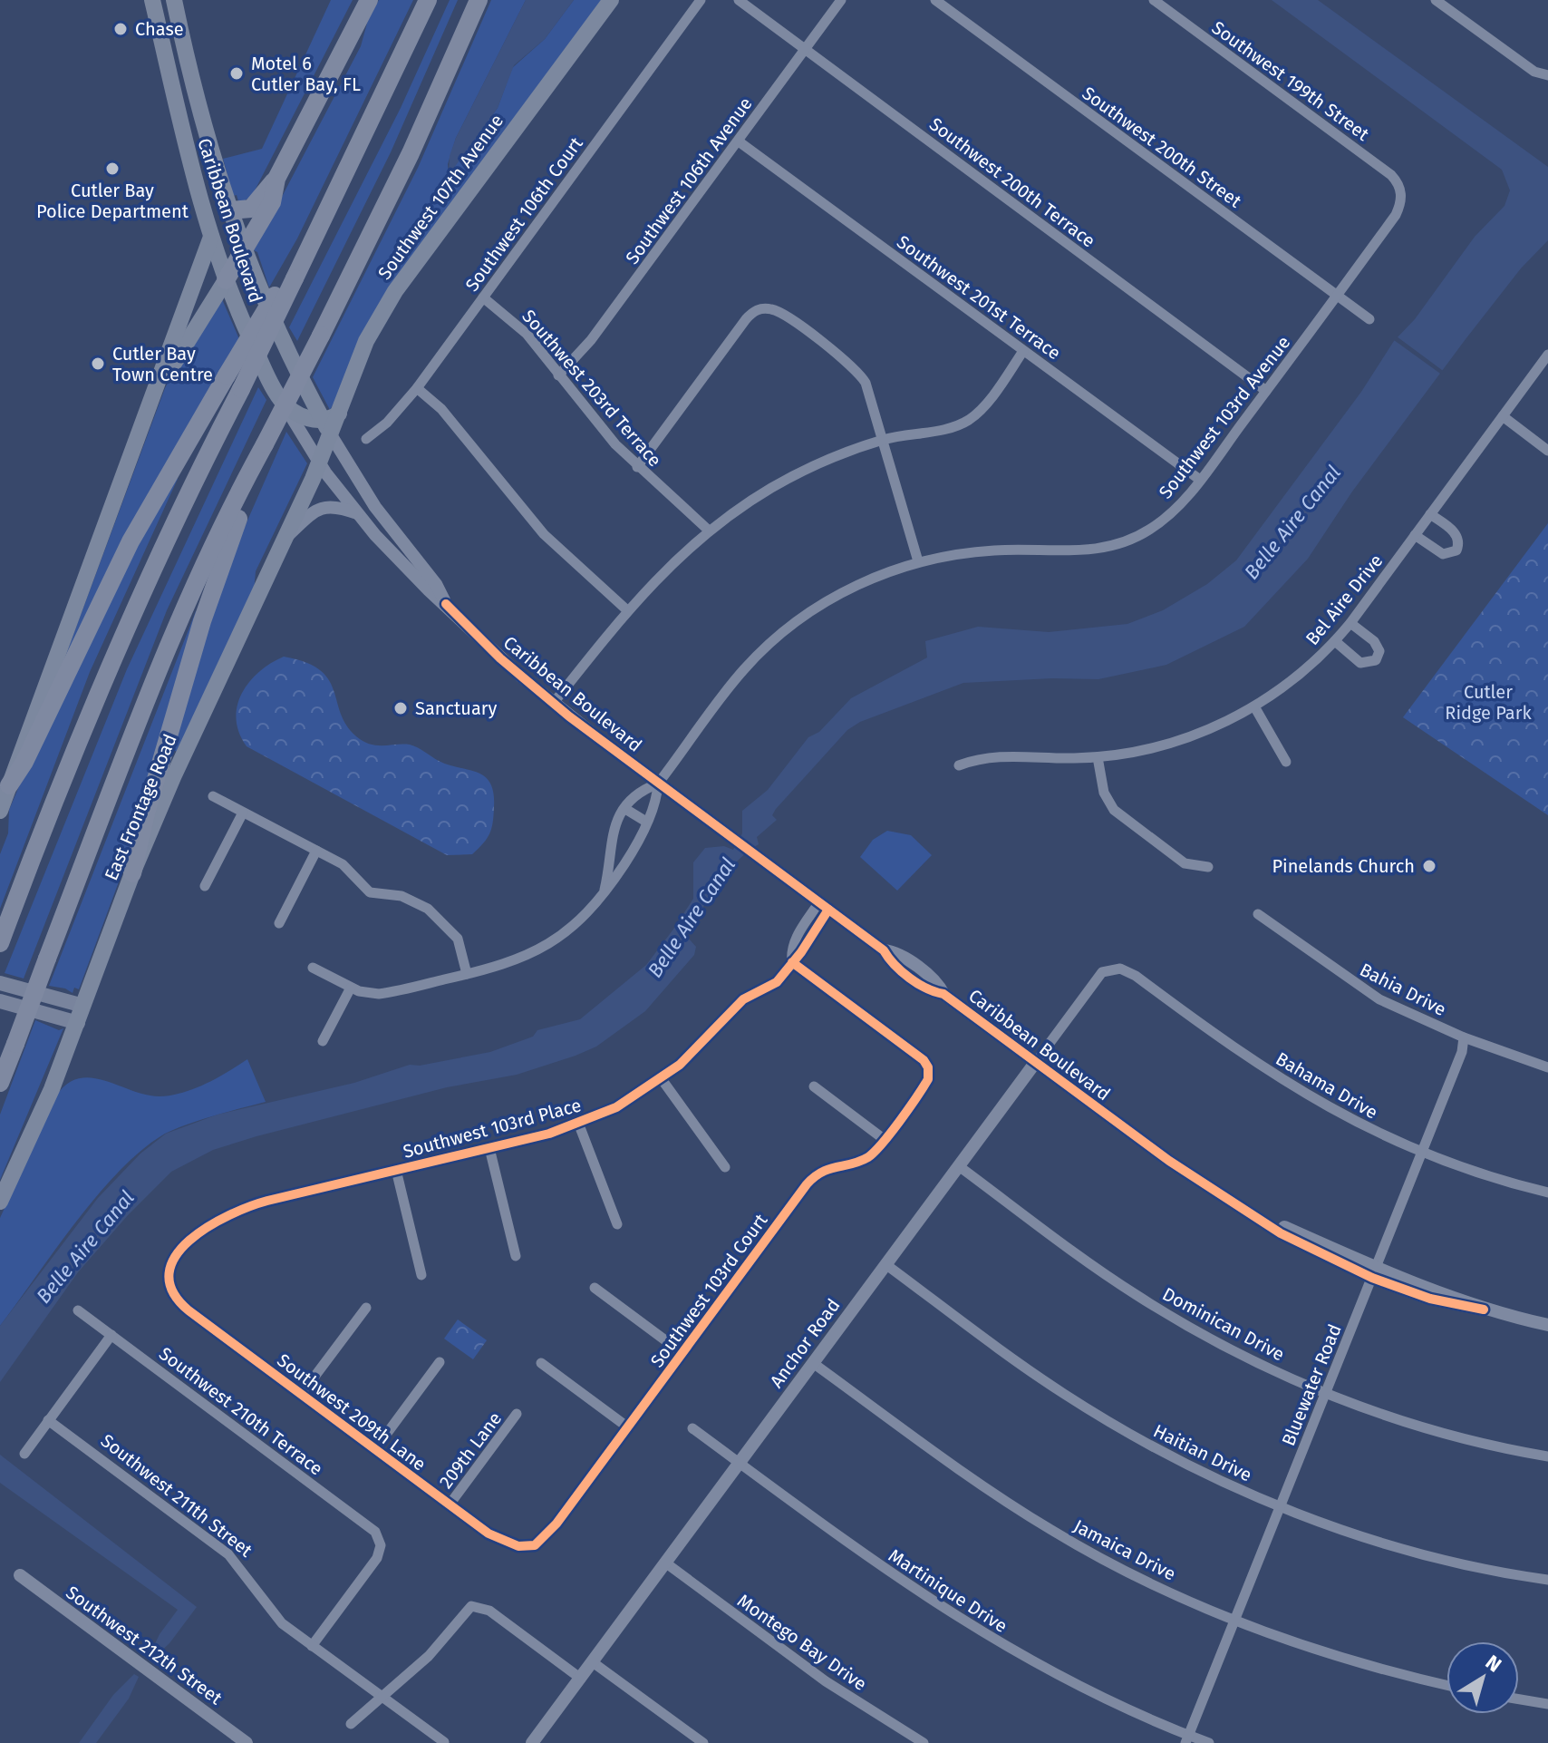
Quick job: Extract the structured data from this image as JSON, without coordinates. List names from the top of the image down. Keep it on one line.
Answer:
{"streets":{"main road":["Southwest 107th Avenue","Caribbean Boulevard","East Frontage Road"],"street":["Southwest 199th Street","Southwest 200th Street","Southwest 106th Avenue","Southwest 200th Terrace","Southwest 106th Court","Southwest 201st Terrace","Southwest 203rd Terrace","Southwest 103rd Avenue","Bel Aire Drive","Bahia Drive","Bahama Drive","Southwest 103rd Place","Southwest 103rd Court","Dominican Drive","Anchor Road","Bluewater Road","Southwest 210th Terrace","Southwest 209th Lane","209th Lane","Haitian Drive","Southwest 211th Street","Jamaica Drive","Martinique Drive","Montego Bay Drive","Southwest 212th Street"]},"crossings":[["Southwest 199th Street","Southwest 103rd Avenue"],["Southwest 200th Street","Southwest 103rd Avenue"],["Southwest 106th Avenue","Southwest 200th Terrace"],["Southwest 106th Avenue","Southwest 201st Terrace"],["Southwest 106th Avenue","Southwest 203rd Terrace"],["Southwest 200th Terrace","Southwest 103rd Avenue"],["Southwest 107th Avenue","Caribbean Boulevard"],["Southwest 107th Avenue","East Frontage Road"],["Southwest 106th Court","Southwest 203rd Terrace"],["Caribbean Boulevard","Southwest 103rd Avenue"],["Caribbean Boulevard","East Frontage Road"],["Caribbean Boulevard","Southwest 103rd Place"],["Caribbean Boulevard","Anchor Road"],["Caribbean Boulevard","Bluewater Road"],["Southwest 201st Terrace","Southwest 103rd Avenue"],["Bahia Drive","Bluewater Road"],["Bahama Drive","Anchor Road"],["Bahama Drive","Bluewater Road"],["Southwest 103rd Place","Southwest 103rd Court"],["Southwest 103rd Place","Southwest 209th Lane"],["Southwest 103rd Court","Southwest 209th Lane"],["Dominican Drive","Anchor Road"],["Dominican Drive","Bluewater Road"],["Anchor Road","Haitian Drive"],["Anchor Road","Jamaica Drive"],["Anchor Road","Martinique Drive"],["Anchor Road","Montego Bay Drive"],["Bluewater Road","Haitian Drive"],["Bluewater Road","Jamaica Drive"],["Bluewater Road","Martinique Drive"],["Southwest 210th Terrace","Southwest 211th Street"],["Southwest 209th Lane","209th Lane"]],"water":["Belle Aire Canal"],"parks":["Cutler Ridge Park"],"places":["Chase","Motel 6 Cutler Bay, FL","Cutler Bay Police Department","Cutler Bay Town Centre","Sanctuary","Pinelands Church"],"north":"top right"}
